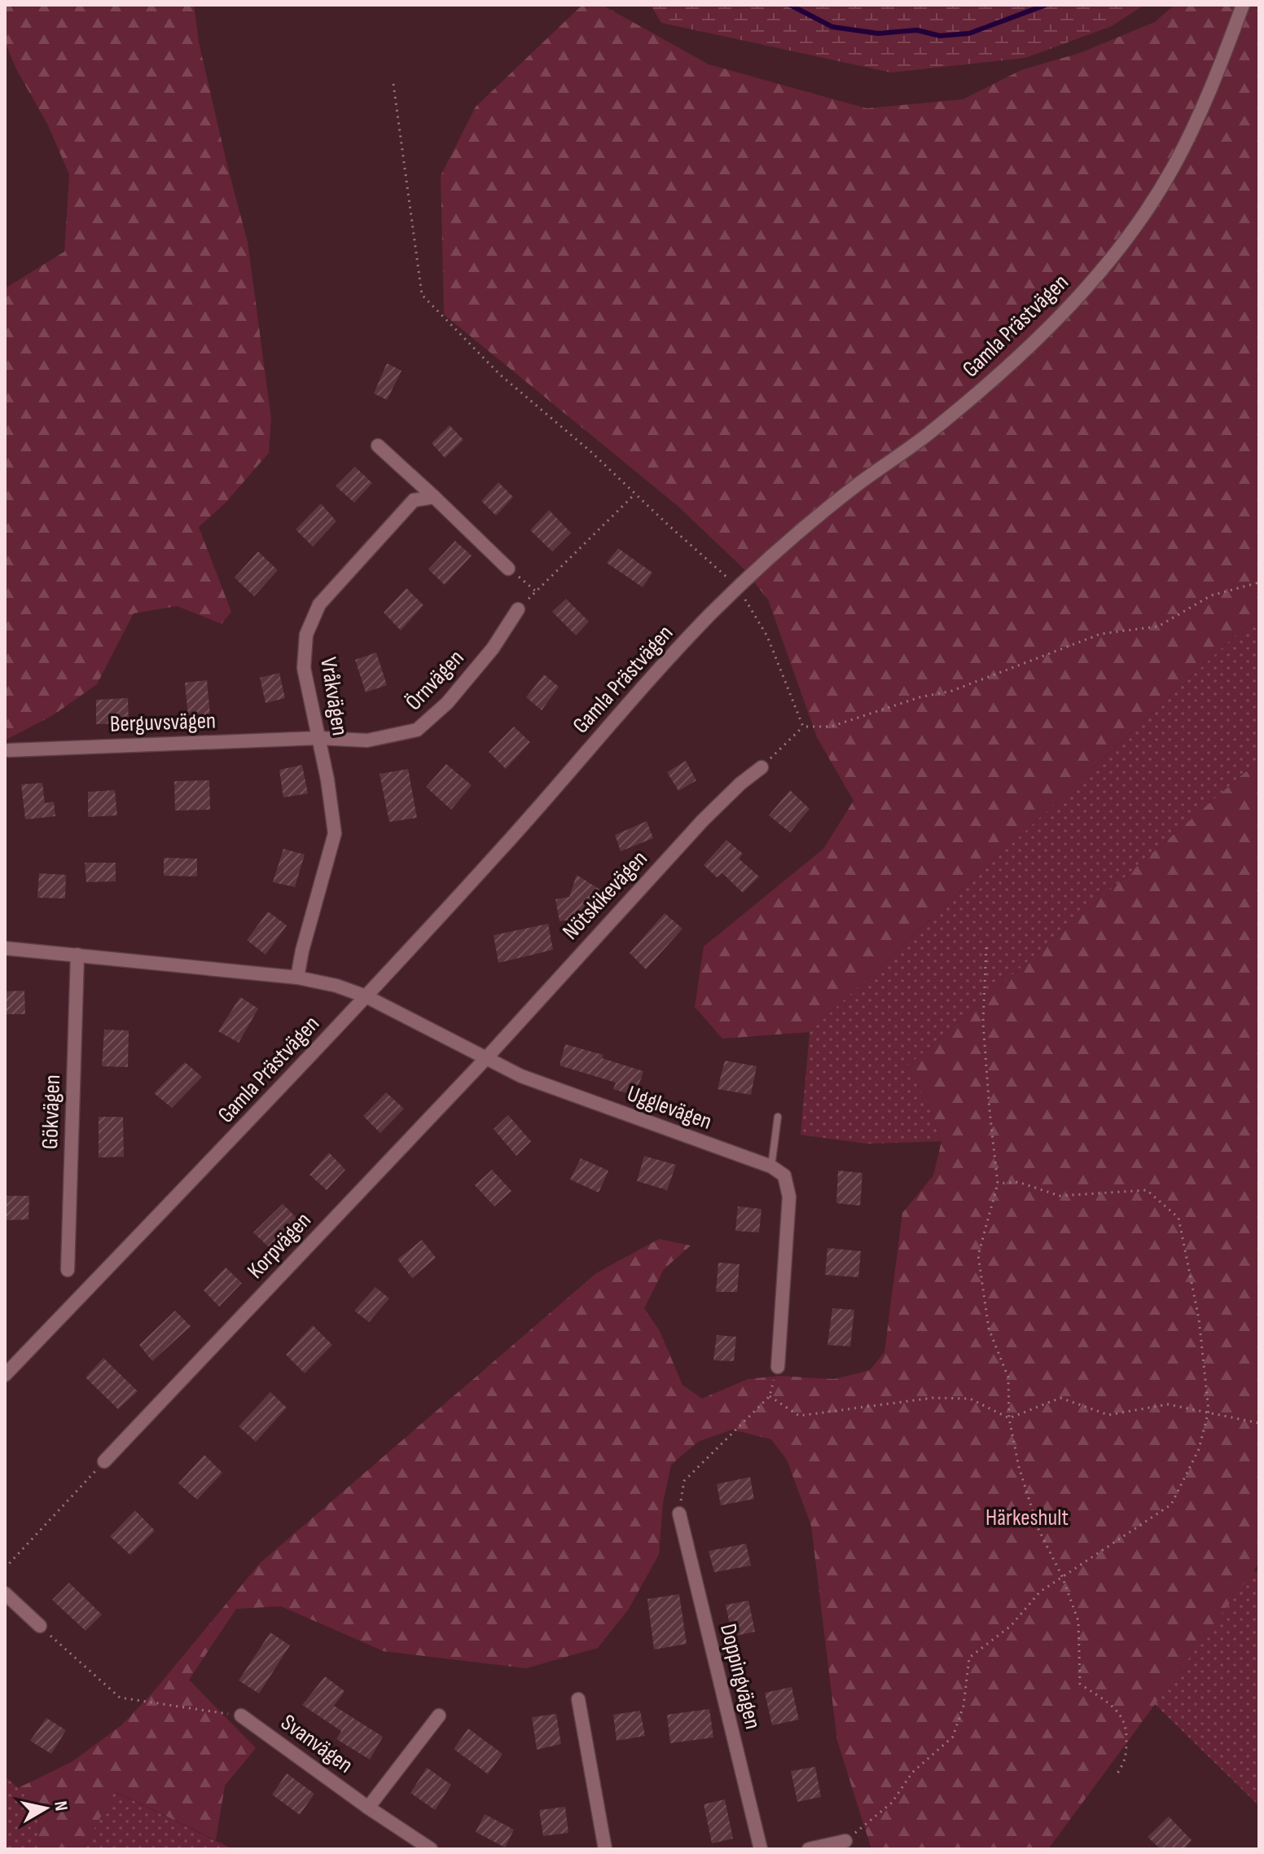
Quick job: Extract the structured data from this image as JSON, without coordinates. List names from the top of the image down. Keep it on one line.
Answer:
{"streets":{"street":["Gamla Prästvägen","Örnvägen","Vråkvägen","Berguvsvägen","Nötskikevägen","Ugglevägen","Gökvägen","Korpvägen","Doppingvägen","Svanvägen"]},"crossings":[["Gamla Prästvägen","Ugglevägen"],["Örnvägen","Vråkvägen"],["Örnvägen","Berguvsvägen"],["Vråkvägen","Berguvsvägen"],["Nötskikevägen","Ugglevägen"],["Nötskikevägen","Korpvägen"],["Ugglevägen","Korpvägen"]],"parks":["Härkeshult"],"north":"right"}
